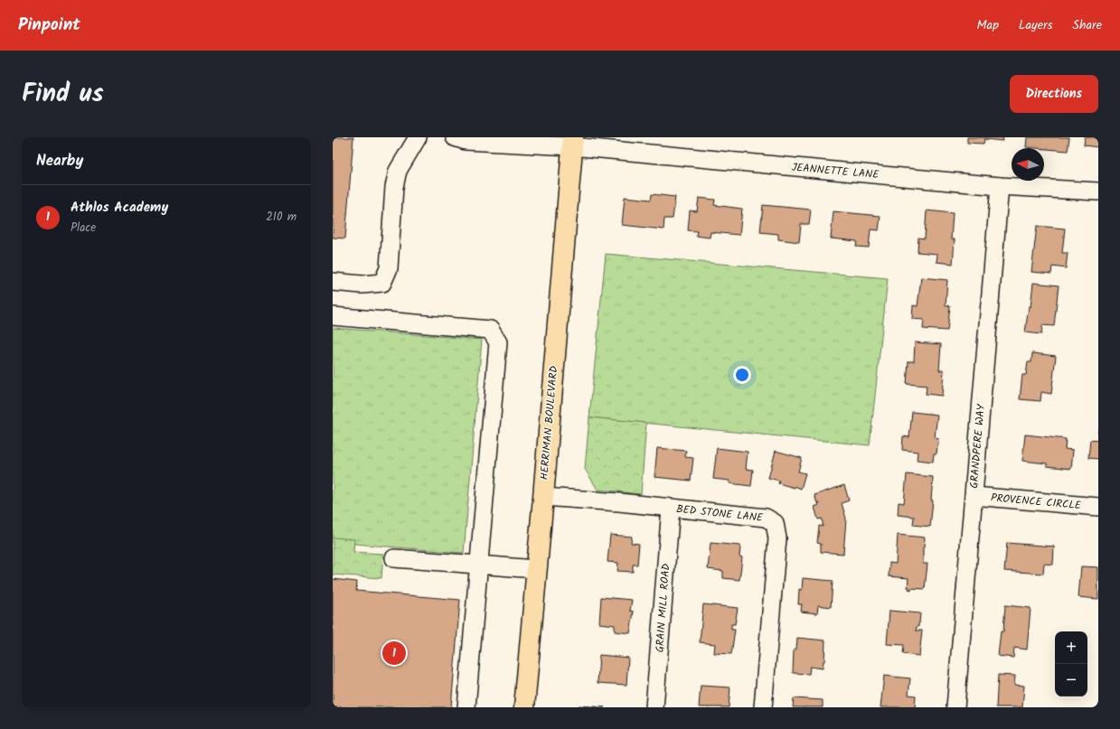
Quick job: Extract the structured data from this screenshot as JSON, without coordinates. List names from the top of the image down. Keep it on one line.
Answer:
{"streets":{"main road":["HERRIMAN BOULEVARD"],"street":["JEANNETTE LANE","GRANDPERE WAY","PROVENCE CIRCLE","BED STONE LANE","GRAIN MILL ROAD"]},"crossings":[["JEANNETTE LANE","HERRIMAN BOULEVARD"],["JEANNETTE LANE","GRANDPERE WAY"],["HERRIMAN BOULEVARD","BED STONE LANE"],["GRANDPERE WAY","PROVENCE CIRCLE"],["BED STONE LANE","GRAIN MILL ROAD"]],"north":"left","page":{"header":"Pinpoint","nav":["Map","Layers","Share"],"title":"Find us","buttons":"Directions","heading":"Nearby","list":[{"mark":"1","name":"Athlos Academy","note":"Place","value":"210 m"}],"map_buttons":["+","−"],"pins":"1"}}
